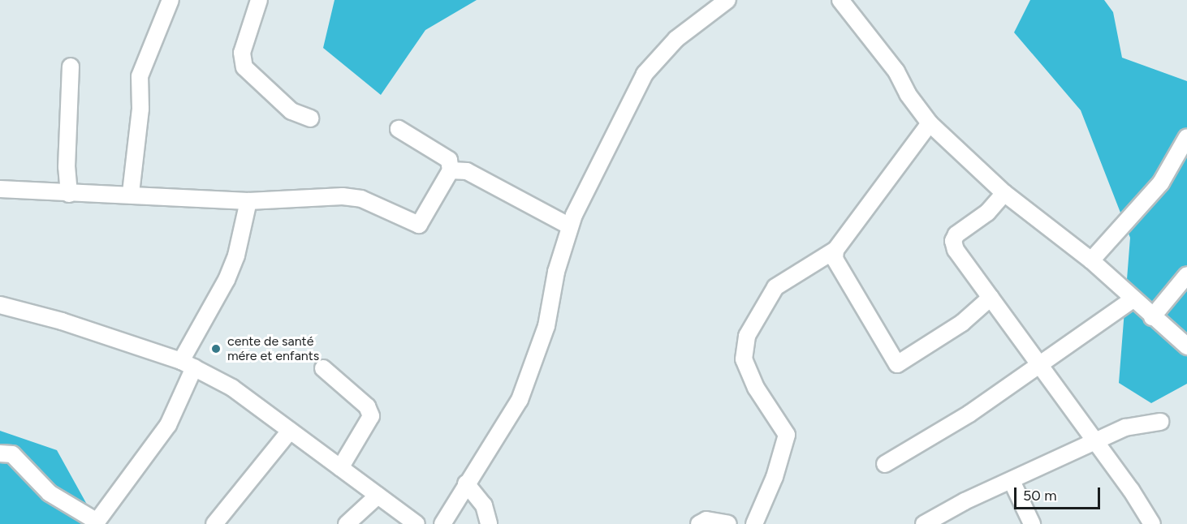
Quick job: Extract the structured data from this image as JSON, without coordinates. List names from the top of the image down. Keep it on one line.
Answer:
{"places":["cente de santé mére et enfants"],"scale_bar":"50 m"}
